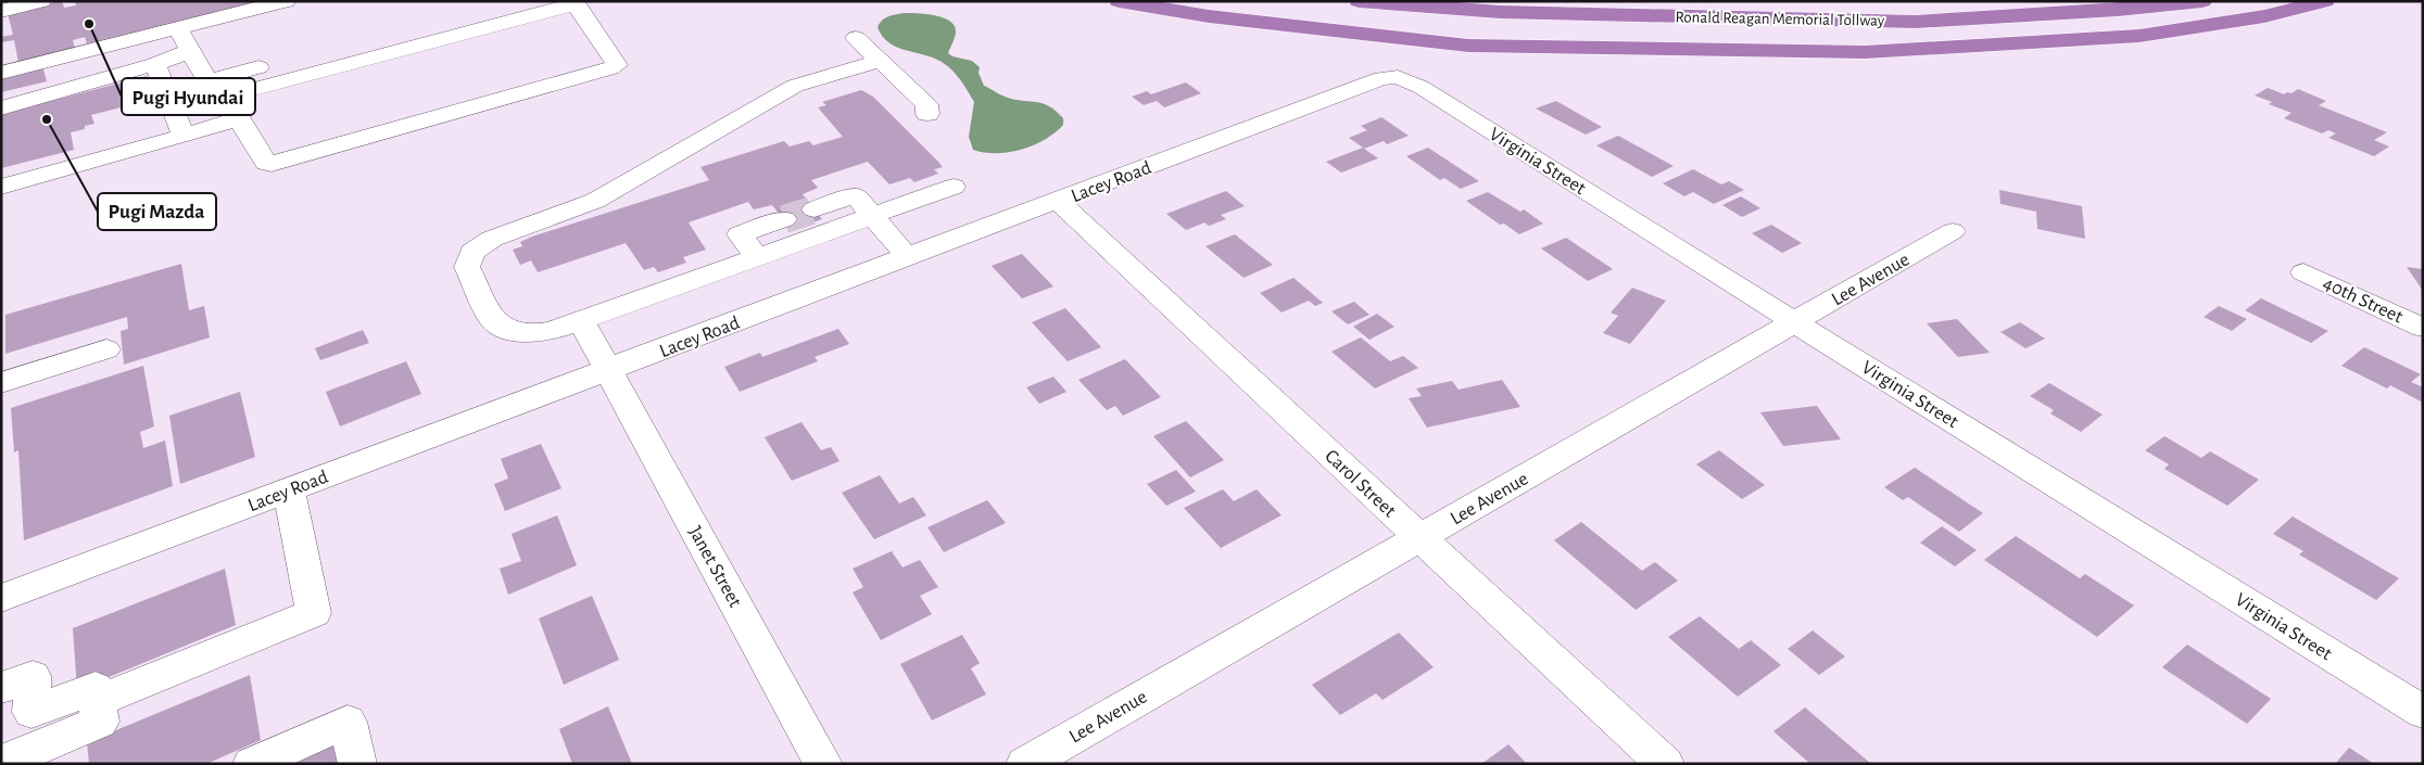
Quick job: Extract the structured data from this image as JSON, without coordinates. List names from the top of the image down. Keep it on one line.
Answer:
{"streets":{"highway":["Ronald Reagan Memorial Tollway"],"street":["Virginia Street","Lacey Road","Lee Avenue","40th Street","Carol Street","Janet Street"]},"crossings":[["Virginia Street","Lacey Road"],["Virginia Street","Lee Avenue"],["Lacey Road","Carol Street"],["Lacey Road","Janet Street"],["Lee Avenue","Carol Street"]],"places":["Pugi Hyundai","Pugi Mazda"]}
